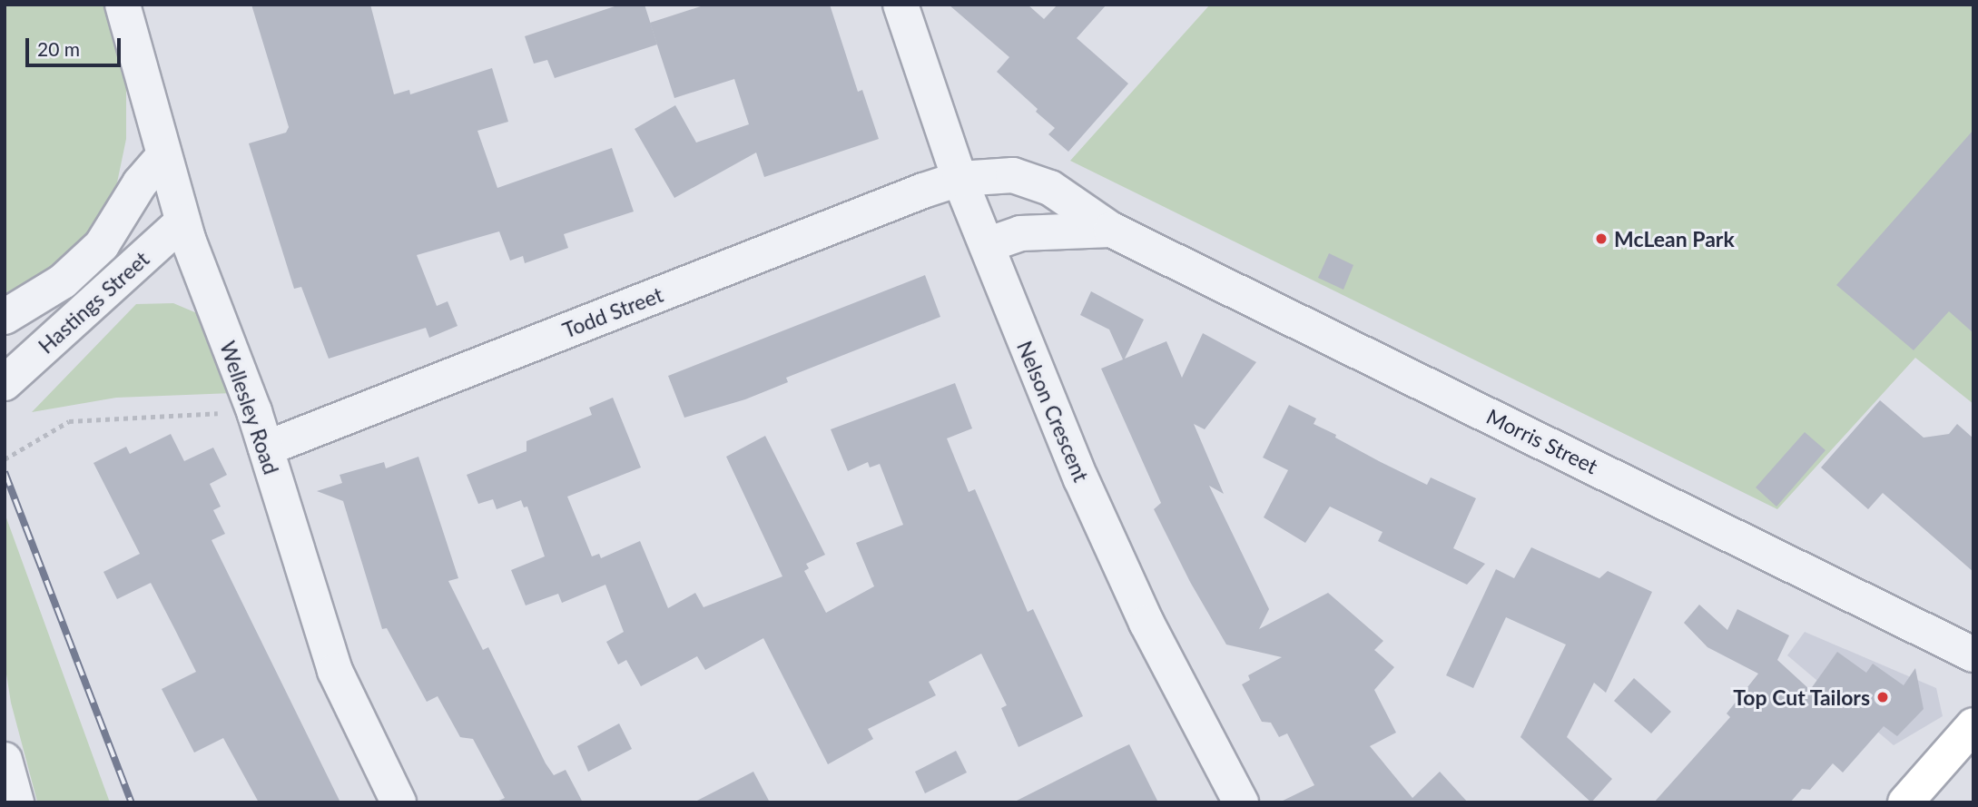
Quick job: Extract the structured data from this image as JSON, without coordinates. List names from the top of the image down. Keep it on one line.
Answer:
{"streets":{"street":["Hastings Street","Todd Street","Wellesley Road","Nelson Crescent","Morris Street"]},"crossings":[["Hastings Street","Wellesley Road"],["Todd Street","Wellesley Road"],["Todd Street","Nelson Crescent"],["Todd Street","Morris Street"],["Nelson Crescent","Morris Street"]],"places":["McLean Park","Top Cut Tailors"],"scale_bar":"20 m"}
